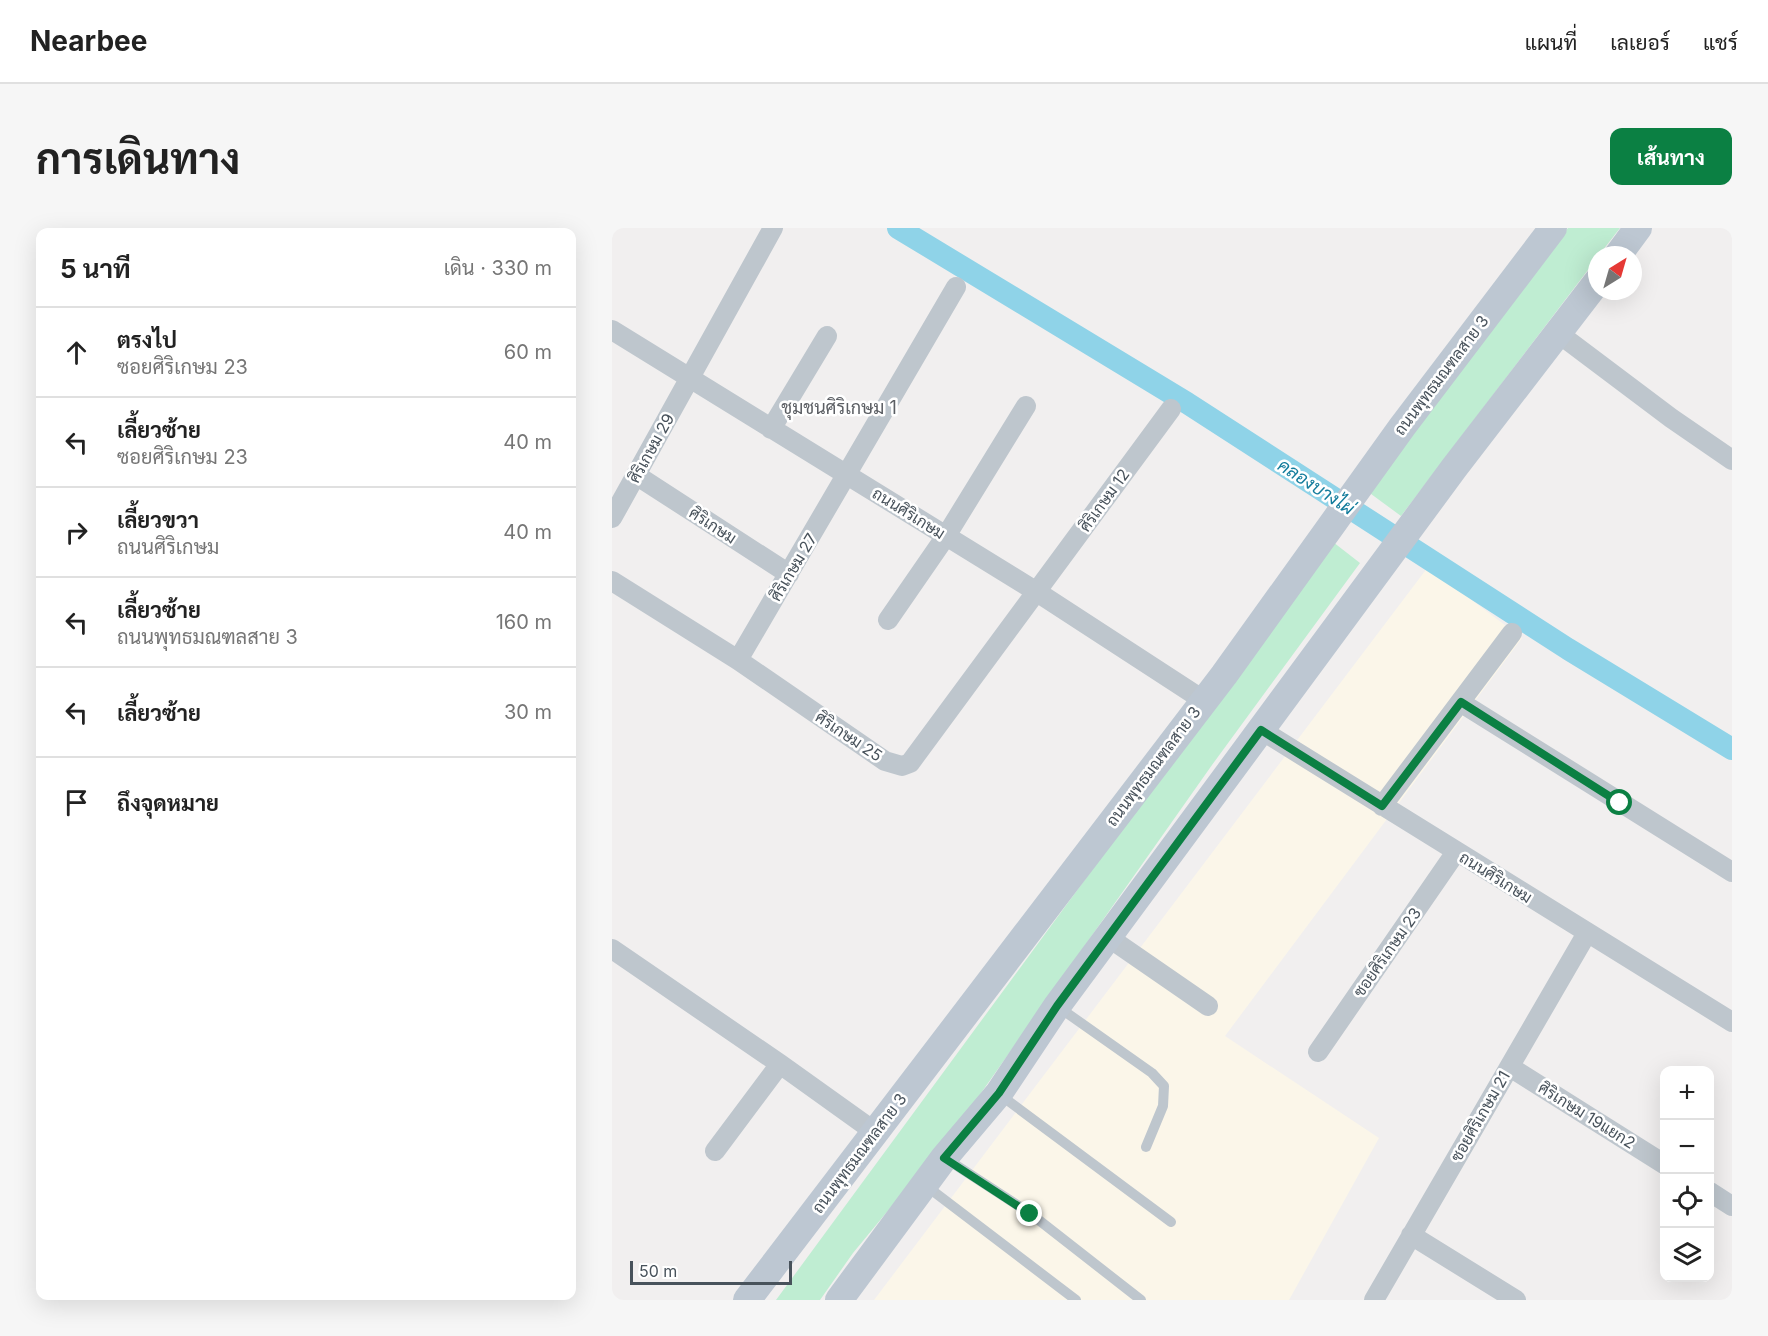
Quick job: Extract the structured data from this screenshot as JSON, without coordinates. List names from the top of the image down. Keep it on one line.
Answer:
{"streets":{"main road":["ถนนพุทธมณฑลสาย 3"],"street":["ศิริเกษม 29","ศิริเกษม 12","ถนนศิริเกษม","ศิริเกษม","ศิริเกษม 27","ศิริเกษม 25","ซอยศิริเกษม 23","ศิริเกษม 19แยก2","ซอยศิริเกษม 21"]},"crossings":[["ถนนพุทธมณฑลสาย 3","ถนนศิริเกษม"],["ศิริเกษม 29","ถนนศิริเกษม"],["ศิริเกษม 29","ศิริเกษม"],["ศิริเกษม 12","ถนนศิริเกษม"],["ศิริเกษม 12","ศิริเกษม 25"],["ถนนศิริเกษม","ศิริเกษม 27"],["ถนนศิริเกษม","ศิริเกษม 25"],["ถนนศิริเกษม","ซอยศิริเกษม 23"],["ถนนศิริเกษม","ซอยศิริเกษม 21"],["ศิริเกษม","ศิริเกษม 27"],["ศิริเกษม 27","ศิริเกษม 25"],["ศิริเกษม 19แยก2","ซอยศิริเกษม 21"]],"districts":["ชุมชนศิริเกษม 1"],"water":["คลองบางไผ่"],"scale_bar":"50 m","north":"top right","page":{"header":"Nearbee","nav":["แผนที่","เลเยอร์","แชร์"],"buttons":"เส้นทาง","title":"การเดินทาง","heading":["5 นาที","เดิน · 330 m"],"list":[["ตรงไป","ซอยศิริเกษม 23","60 m"],["เลี้ยวซ้าย","ซอยศิริเกษม 23","40 m"],["เลี้ยวขวา","ถนนศิริเกษม","40 m"],["เลี้ยวซ้าย","ถนนพุทธมณฑลสาย 3","160 m"],["เลี้ยวซ้าย","30 m"],"ถึงจุดหมาย"],"map_buttons":["+","−"],"scale":"50 m"}}
